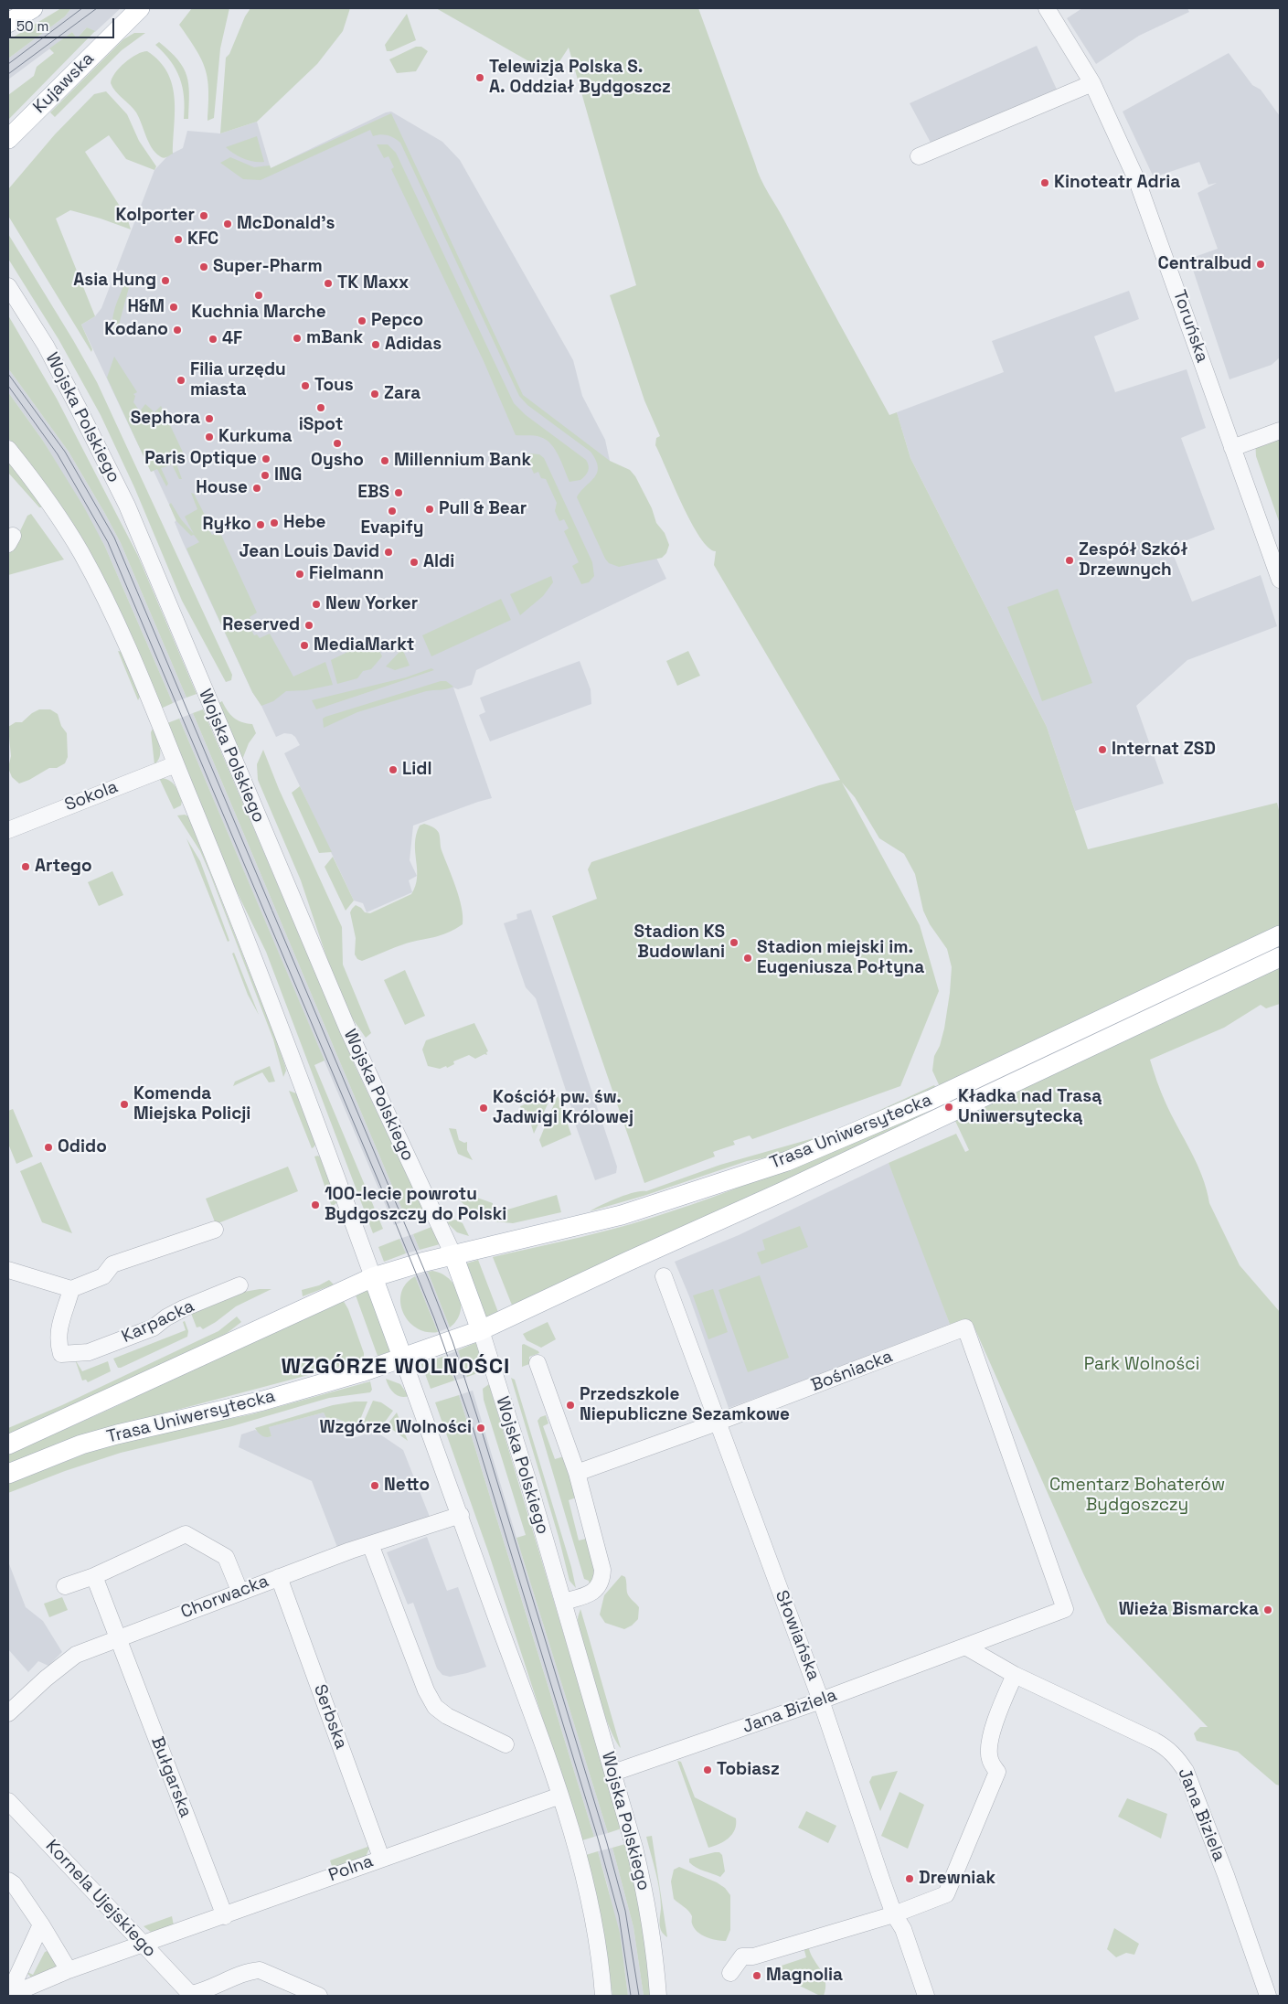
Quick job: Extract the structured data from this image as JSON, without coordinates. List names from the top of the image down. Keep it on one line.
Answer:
{"streets":{"main road":["Kujawska","Wojska Polskiego","Trasa Uniwersytecka"],"street":["Toruńska","Sokola","Karpacka","Bośniacka","Chorwacka","Słowiańska","Jana Biziela","Serbska","Bułgarska","Polna","Kornela Ujejskiego"]},"crossings":[["Wojska Polskiego","Trasa Uniwersytecka"],["Wojska Polskiego","Jana Biziela"],["Bośniacka","Słowiańska"],["Bośniacka","Jana Biziela"],["Chorwacka","Serbska"],["Chorwacka","Bułgarska"],["Słowiańska","Jana Biziela"],["Serbska","Polna"],["Bułgarska","Polna"],["Polna","Kornela Ujejskiego"]],"districts":["WZGÓRZE WOLNOŚCI"],"parks":["Park Wolności","Cmentarz Bohaterów Bydgoszczy"],"places":["Telewizja Polska S. A. Oddział Bydgoszcz","Kinoteatr Adria","Kolporter","McDonald's","KFC","Centralbud","Super-Pharm","Asia Hung","TK Maxx","Kuchnia Marche","H&M","Pepco","Kodano","mBank","4F","Adidas","Filia urzędu miasta","Tous","Zara","iSpot","Sephora","Kurkuma","Oysho","Paris Optique","Millennium Bank","ING","House","EBS","Pull & Bear","Evapify","Hebe","Ryłko","Jean Louis David","Zespół Szkół Drzewnych","Aldi","Fielmann","New Yorker","Reserved","MediaMarkt","Internat ZSD","Lidl","Artego","Stadion KS Budowlani","Stadion miejski im. Eugeniusza Połtyna","Komenda Miejska Policji","Kładka nad Trasą Uniwersytecką","Kościół pw. św. Jadwigi Królowej","Odido","100-lecie powrotu Bydgoszczy do Polski","Przedszkole Niepubliczne Sezamkowe","Wzgórze Wolności","Netto","Wieża Bismarcka","Tobiasz","Drewniak","Magnolia"],"scale_bar":"50 m"}
